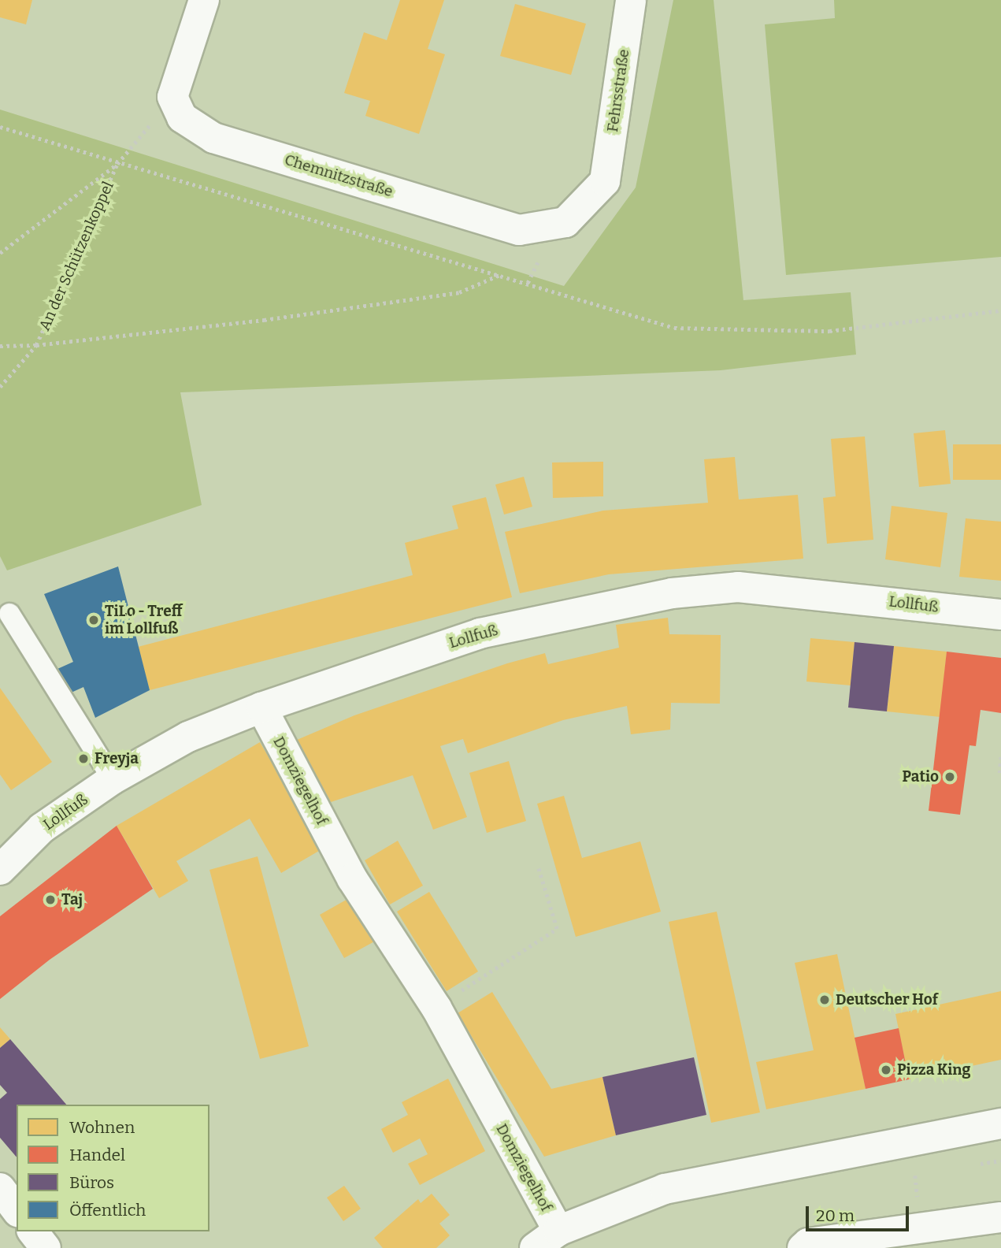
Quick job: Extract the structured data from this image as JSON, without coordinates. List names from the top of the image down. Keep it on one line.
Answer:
{"streets":{"street":["Fehrsstraße","Chemnitzstraße","Lollfuß","Domziegelhof"],"path":["An der Schützenkoppel"]},"crossings":[["Fehrsstraße","Chemnitzstraße"],["Lollfuß","Domziegelhof"]],"places":["TiLo - Treff im Lollfuß","Freyja","Patio","Taj","Deutscher Hof","Pizza King"],"legend":["Wohnen","Handel","Büros","Öffentlich"],"scale_bar":"20 m"}
